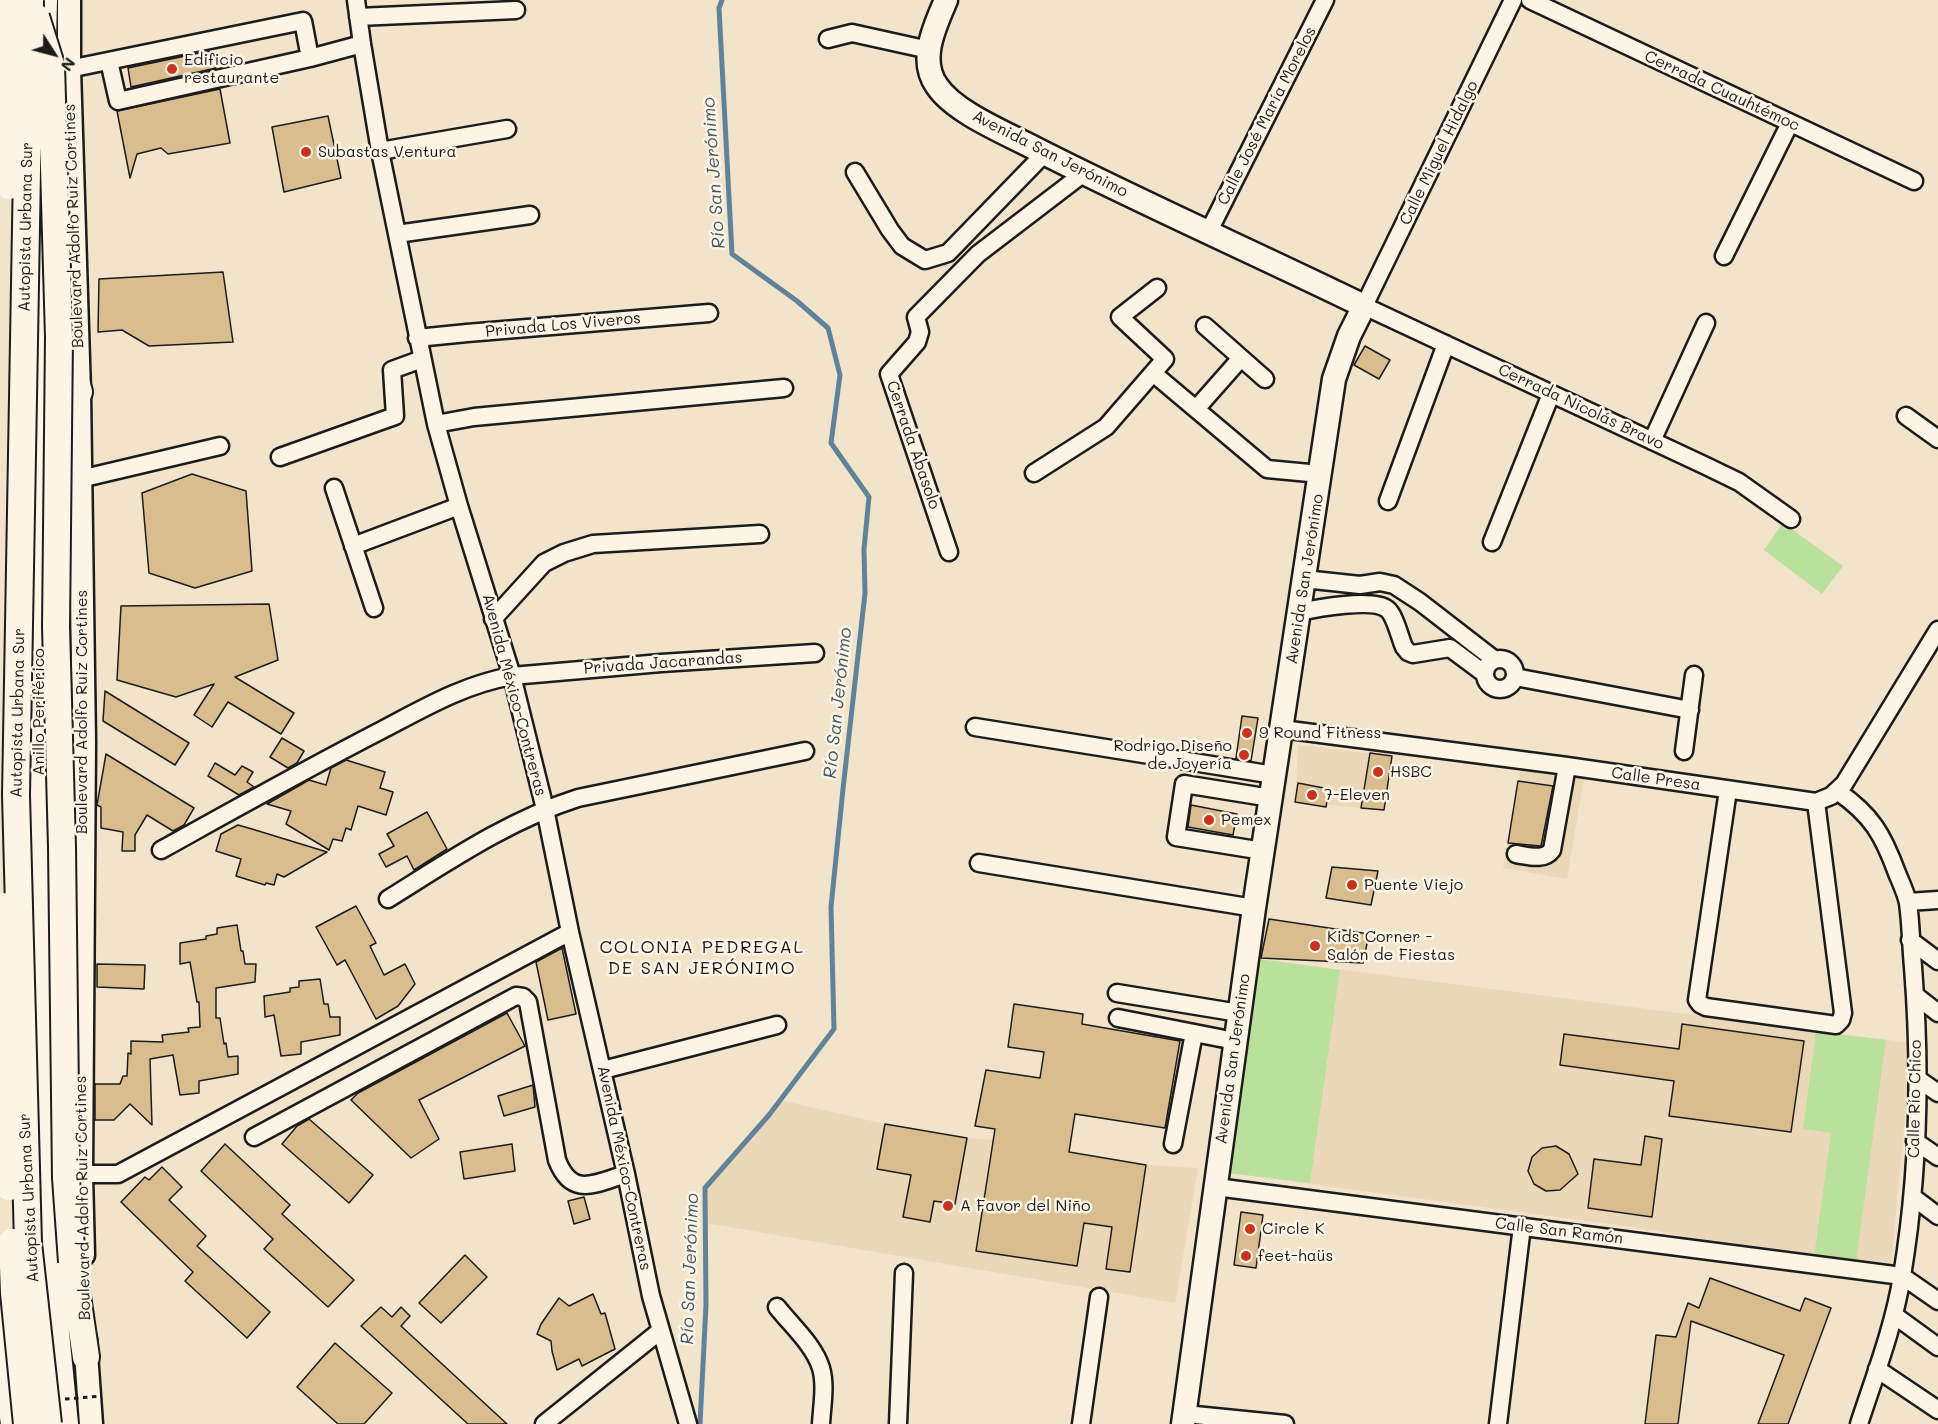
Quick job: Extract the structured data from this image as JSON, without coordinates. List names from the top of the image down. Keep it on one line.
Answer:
{"streets":{"highway":["Autopista Urbana Sur","Anillo Periférico"],"main road":["Avenida San Jerónimo","Boulevard Adolfo Ruiz Cortines"],"street":["Cerrada Cuauhtémoc","Calle José María Morelos","Calle Miguel Hidalgo","Privada Los Viveros","Cerrada Nicolás Bravo","Cerrada Abasolo","Privada Jacarandas","Avenida México-Contreras","Calle Presa","Calle Río Chico","Calle San Ramón"]},"crossings":[["Calle José María Morelos","Avenida San Jerónimo"],["Calle Miguel Hidalgo","Avenida San Jerónimo"],["Calle Miguel Hidalgo","Cerrada Nicolás Bravo"],["Avenida San Jerónimo","Cerrada Nicolás Bravo"],["Avenida San Jerónimo","Cerrada Abasolo"],["Avenida San Jerónimo","Calle Presa"],["Avenida San Jerónimo","Calle San Ramón"],["Privada Los Viveros","Avenida México-Contreras"],["Privada Jacarandas","Avenida México-Contreras"],["Calle Río Chico","Calle San Ramón"]],"districts":["COLONIA PEDREGAL DE SAN JERÓNIMO"],"water":["Río San Jerónimo"],"places":["Edificio restaurante","Subastas Ventura","9 Round Fitness","Rodrigo Diseño de Joyería","HSBC","7-Eleven","Pemex","Puente Viejo","Kids Corner - Salón de Fiestas","A Favor del Niño","Circle K","feet-haüs"],"north":"bottom right"}
